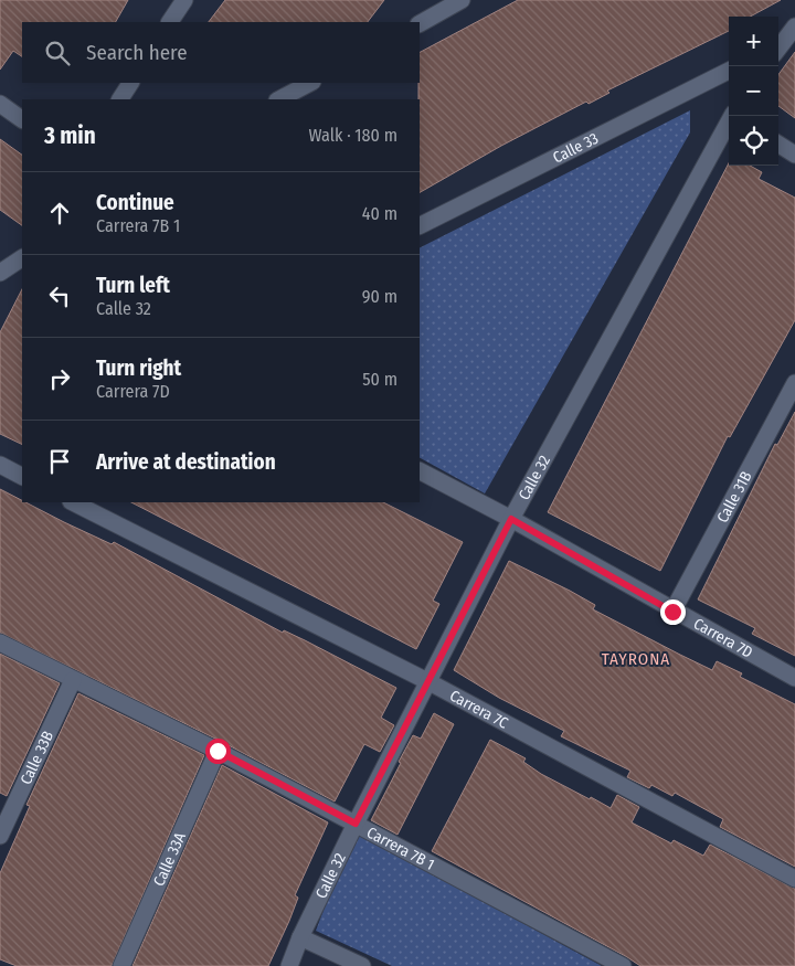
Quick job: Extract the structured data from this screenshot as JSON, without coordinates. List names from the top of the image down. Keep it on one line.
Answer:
{"streets":{"street":["Calle 33","Calle 32","Calle 31B","Carrera 7D","Carrera 7C","Calle 33B","Carrera 7B 1","Calle 33A"]},"crossings":[["Calle 32","Carrera 7D"],["Calle 32","Carrera 7C"],["Calle 32","Carrera 7B 1"],["Calle 31B","Carrera 7D"],["Calle 33B","Carrera 7B 1"],["Carrera 7B 1","Calle 33A"]],"districts":["TAYRONA"],"page":{"map_buttons":["+","−"],"search":"Search here","heading":["3 min","Walk · 180 m"],"list":[["Continue","Carrera 7B 1","40 m"],["Turn left","Calle 32","90 m"],["Turn right","Carrera 7D","50 m"],"Arrive at destination"]}}
